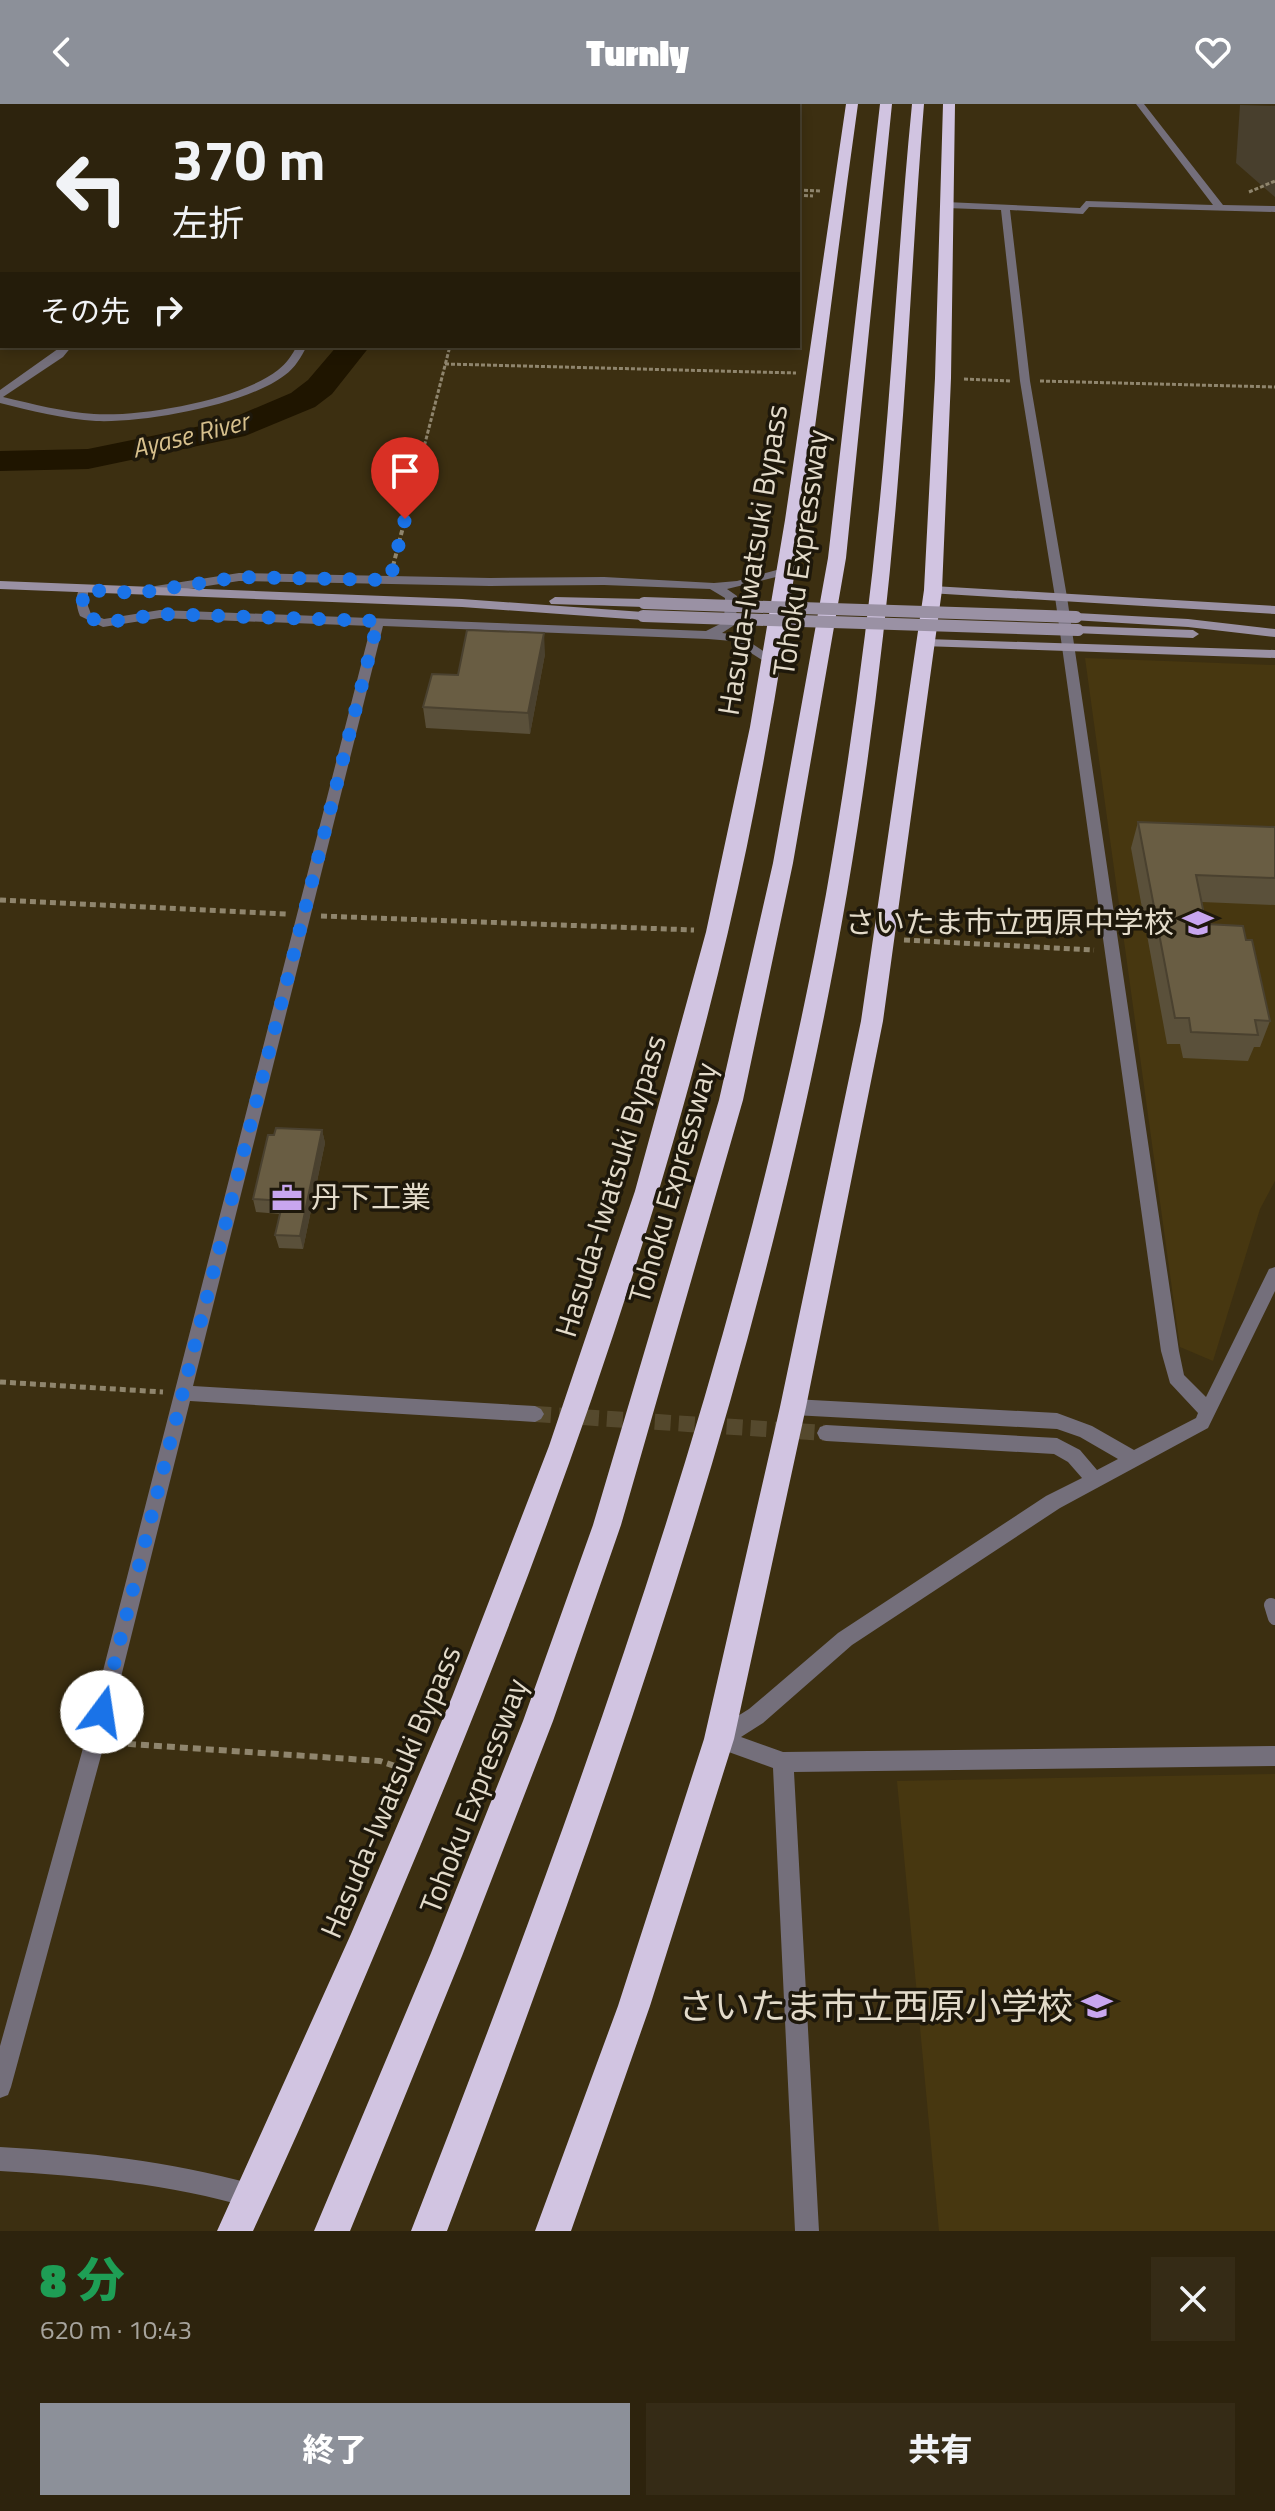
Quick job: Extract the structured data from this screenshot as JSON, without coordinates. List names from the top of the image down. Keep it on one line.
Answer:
{"streets":{"highway":["Tohoku Expressway","Hasuda-Iwatsuki Bypass"]},"water":["Ayase River"],"places":{"school or university":["さいたま市立西原中学校","さいたま市立西原小学校"],"office":["丹下工業"]},"page":{"header":"Turnly","turn":["370 m","左折"],"then":"その先","heading":["8 分","620 m · 10:43"],"buttons":["終了","共有"]}}
